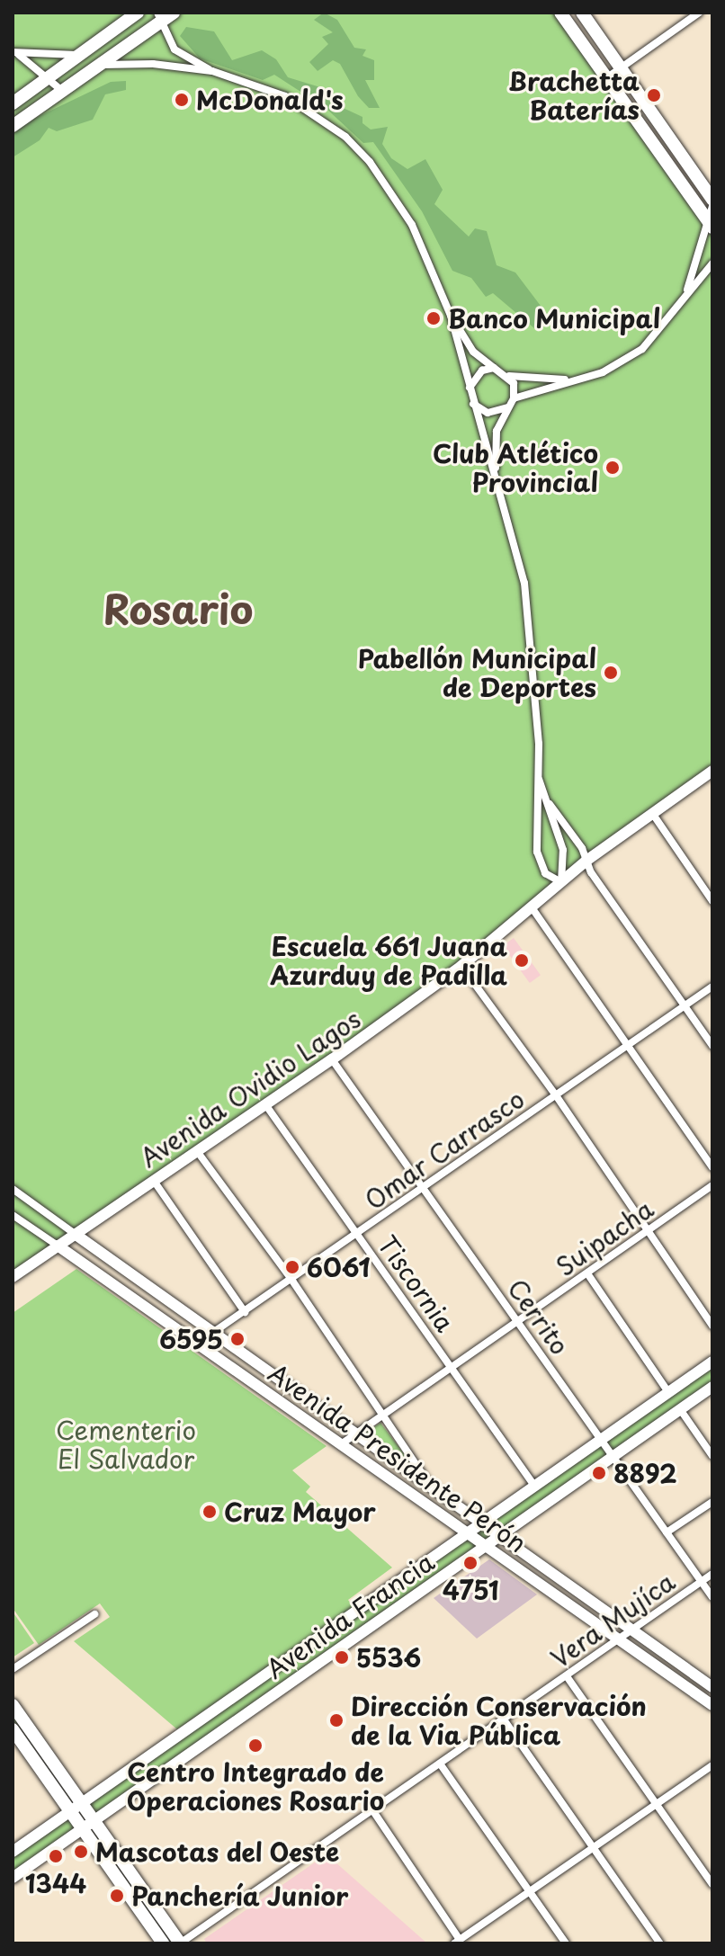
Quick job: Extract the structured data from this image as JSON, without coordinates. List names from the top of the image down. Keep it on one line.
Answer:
{"streets":{"main road":["Avenida Ovidio Lagos","Avenida Presidente Perón","Avenida Francia"],"street":["Omar Carrasco","Suipacha","Tiscornia","Cerrito","Vera Mujíca"]},"crossings":[["Avenida Ovidio Lagos","Tiscornia"],["Avenida Ovidio Lagos","Cerrito"],["Avenida Ovidio Lagos","Avenida Presidente Perón"],["Omar Carrasco","Tiscornia"],["Omar Carrasco","Cerrito"],["Omar Carrasco","Avenida Presidente Perón"],["Suipacha","Tiscornia"],["Suipacha","Cerrito"],["Suipacha","Avenida Presidente Perón"],["Tiscornia","Avenida Francia"],["Cerrito","Avenida Francia"],["Cerrito","Vera Mujíca"],["Avenida Presidente Perón","Avenida Francia"],["Avenida Presidente Perón","Vera Mujíca"]],"districts":["Rosario"],"parks":["Cementerio El Salvador"],"places":["Brachetta Baterías","McDonald's","Banco Municipal","Club Atlético Provincial","Pabellón Municipal de Deportes","Escuela 661 Juana Azurduy de Padilla","6061","6595","8892","Cruz Mayor","4751","5536","Dirección Conservación de la Via Pública","Centro Integrado de Operaciones Rosario","Mascotas del Oeste","1344","Panchería Junior"]}
